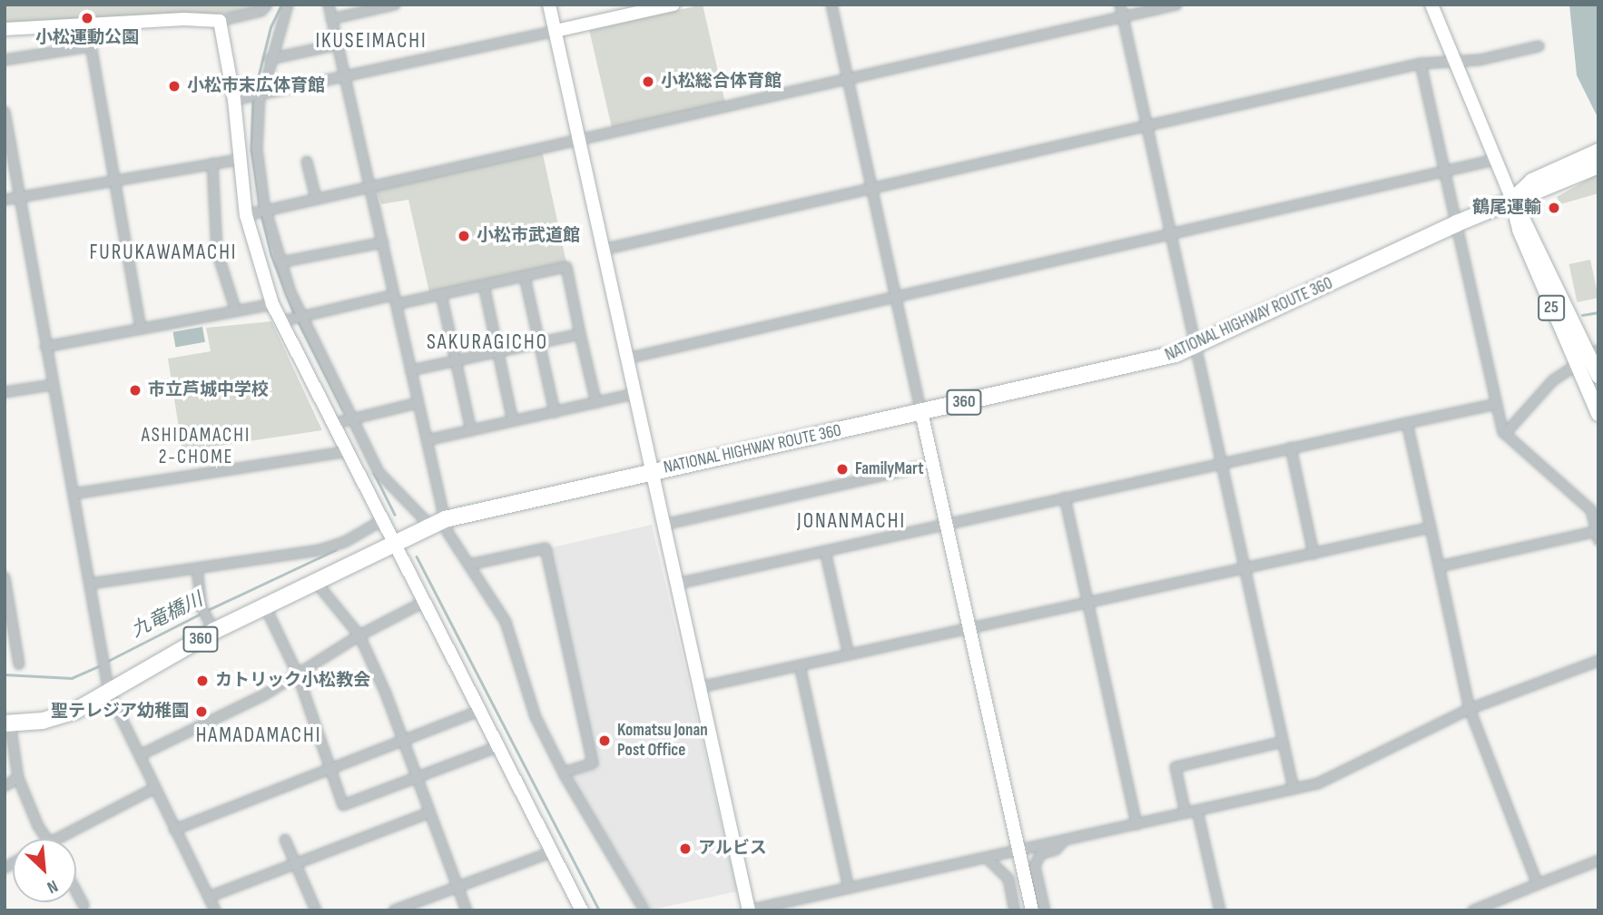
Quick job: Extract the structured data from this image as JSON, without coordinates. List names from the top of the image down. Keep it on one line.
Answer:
{"streets":{"highway":["NATIONAL HIGHWAY ROUTE 360","360"],"main road":["25"]},"crossings":[["25","NATIONAL HIGHWAY ROUTE 360"]],"districts":["IKUSEIMACHI","FURUKAWAMACHI","SAKURAGICHO","ASHIDAMACHI 2-CHOME","JONANMACHI","HAMADAMACHI"],"water":["九竜橋川"],"places":["小松運動公園","小松総合体育館","小松市末広体育館","鶴尾運輸","小松市武道館","市立芦城中学校","FamilyMart","カトリック小松教会","聖テレジア幼稚園","Komatsu Jonan Post Office","アルビス"],"north":"bottom right"}
